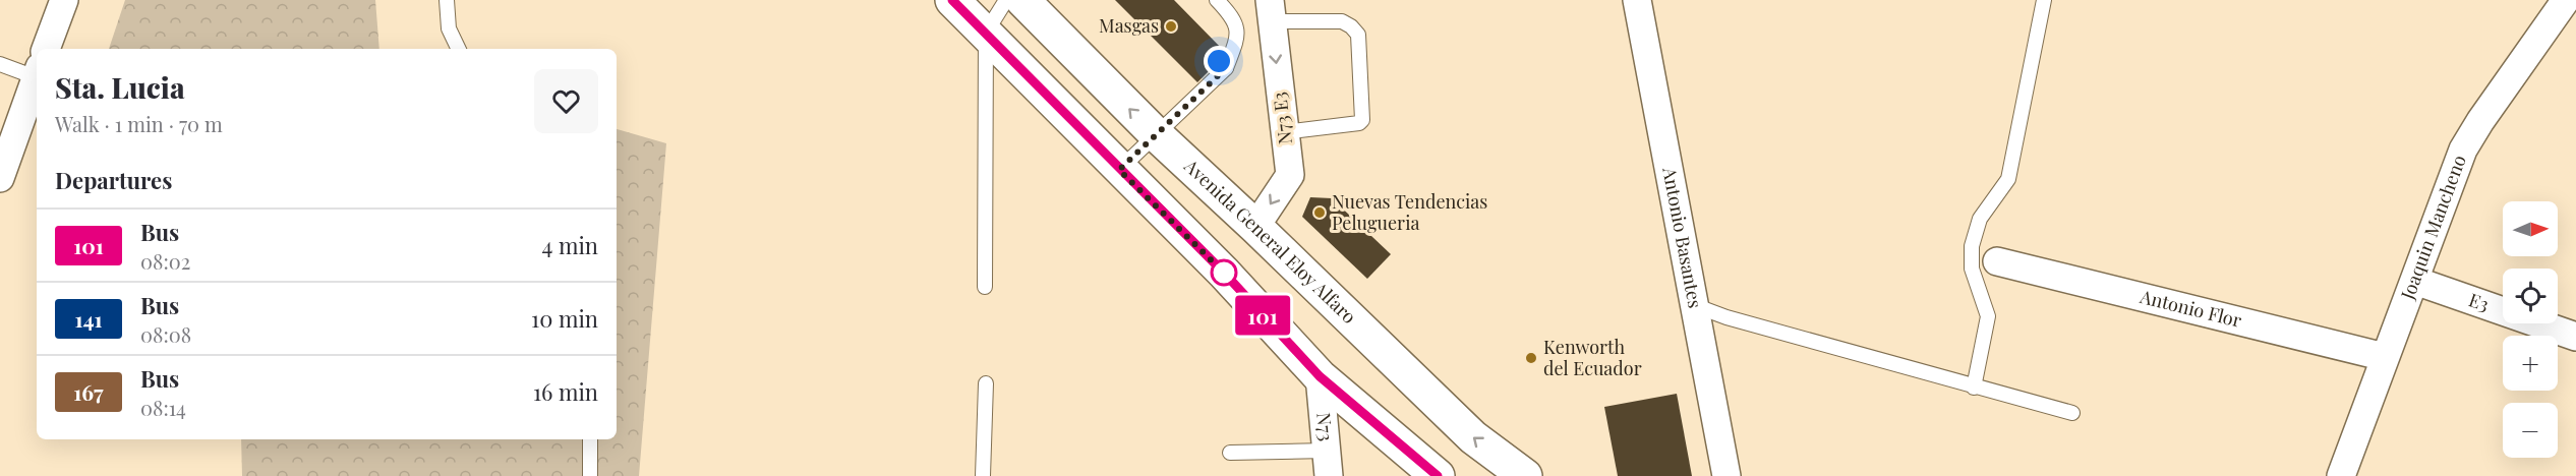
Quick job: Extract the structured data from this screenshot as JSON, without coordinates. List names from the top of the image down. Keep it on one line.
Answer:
{"streets":{"main road":["Avenida General Eloy Alfaro"],"street":["N73 E3","Joaquin Mancheno","Antonio Basantes","E3","Antonio Flor","N73"]},"crossings":[["N73 E3","Avenida General Eloy Alfaro"],["Joaquin Mancheno","E3"],["Joaquin Mancheno","Antonio Flor"]],"one_way":["N73 E3"],"places":["Masgas","Nuevas Tendencias Pelugueria","Kenworth del Ecuador"],"lines":["bus line 101"],"north":"right","page":{"on_map":"101","heading":[["Sta. Lucia","Walk · 1 min · 70 m"],"Departures"],"map_buttons":["+","−"],"list":[{"mark":"101","name":"Bus","note":"08:02","value":"4 min"},{"mark":"141","name":"Bus","note":"08:08","value":"10 min"},{"mark":"167","name":"Bus","note":"08:14","value":"16 min"}]}}
